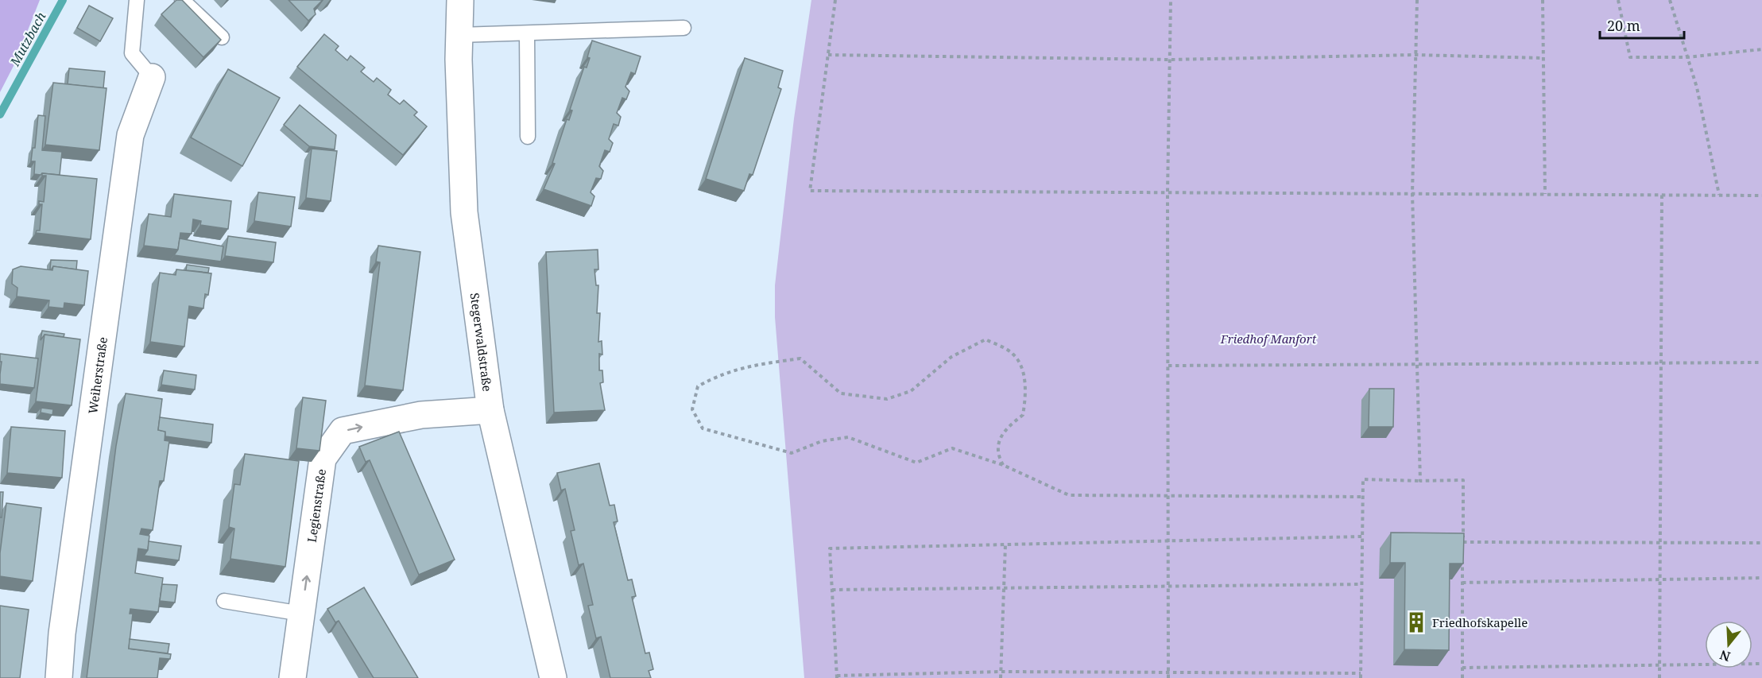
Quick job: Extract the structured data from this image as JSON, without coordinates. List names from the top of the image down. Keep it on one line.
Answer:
{"streets":{"street":["Stegerwaldstraße","Weiherstraße","Legienstraße"]},"crossings":[["Stegerwaldstraße","Legienstraße"]],"one_way":["Legienstraße"],"water":["Mutzbach"],"parks":["Friedhof Manfort"],"places":{"building":["Friedhofskapelle"]},"scale_bar":"20 m","north":"bottom"}
